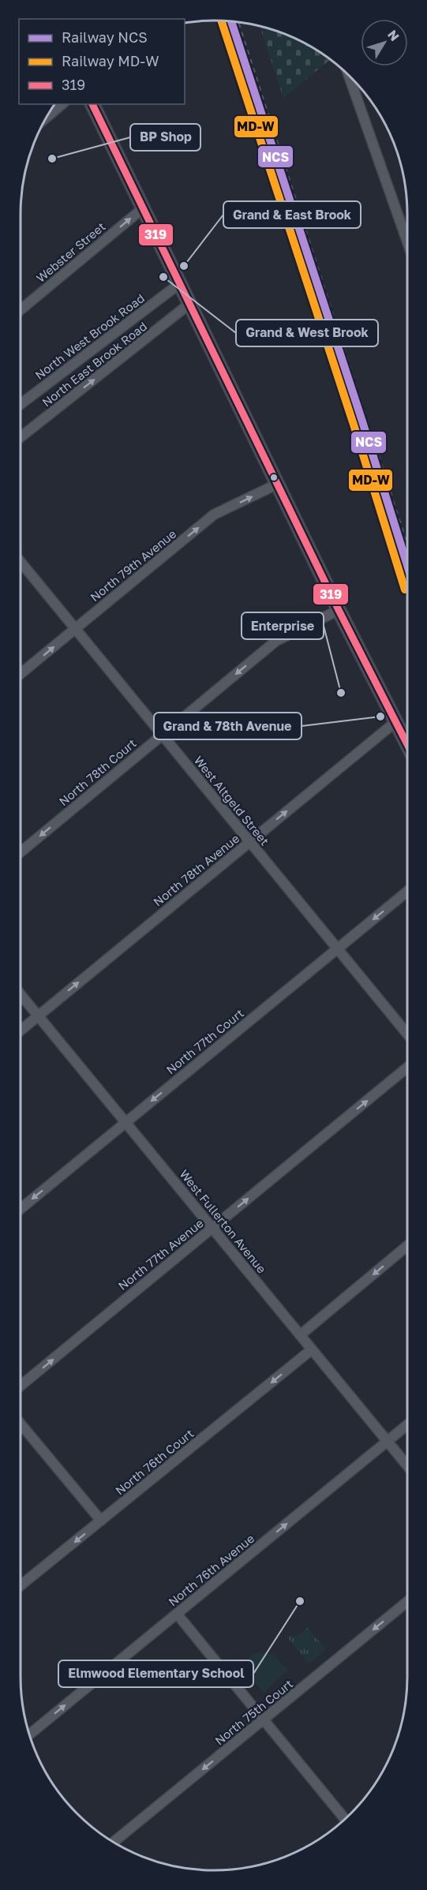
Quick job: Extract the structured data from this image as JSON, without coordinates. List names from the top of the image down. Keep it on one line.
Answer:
{"streets":{"street":["Webster Street","North West Brook Road","North East Brook Road","North 79th Avenue","North 78th Court","West Altgeld Street","North 78th Avenue","North 77th Court","West Fullerton Avenue","North 77th Avenue","North 76th Court","North 76th Avenue","North 75th Court"]},"crossings":[["North 79th Avenue","West Altgeld Street"],["North 78th Court","West Altgeld Street"],["West Altgeld Street","North 78th Avenue"],["West Altgeld Street","North 77th Court"],["North 78th Avenue","West Fullerton Avenue"],["North 77th Court","West Fullerton Avenue"],["West Fullerton Avenue","North 77th Avenue"],["West Fullerton Avenue","North 76th Court"],["West Fullerton Avenue","North 76th Avenue"]],"one_way":["Webster Street","North East Brook Road","North 79th Avenue","North 78th Court","North 78th Avenue","North 77th Court","North 77th Avenue","North 76th Court","North 76th Avenue","North 75th Court"],"places":["BP Shop","Grand & East Brook","Grand & West Brook","Enterprise","Grand & 78th Avenue","Elmwood Elementary School"],"lines":["rail line MD-W","rail line NCS","transit line 319"],"legend":["Railway NCS","Railway MD-W","319"],"north":"top right"}
